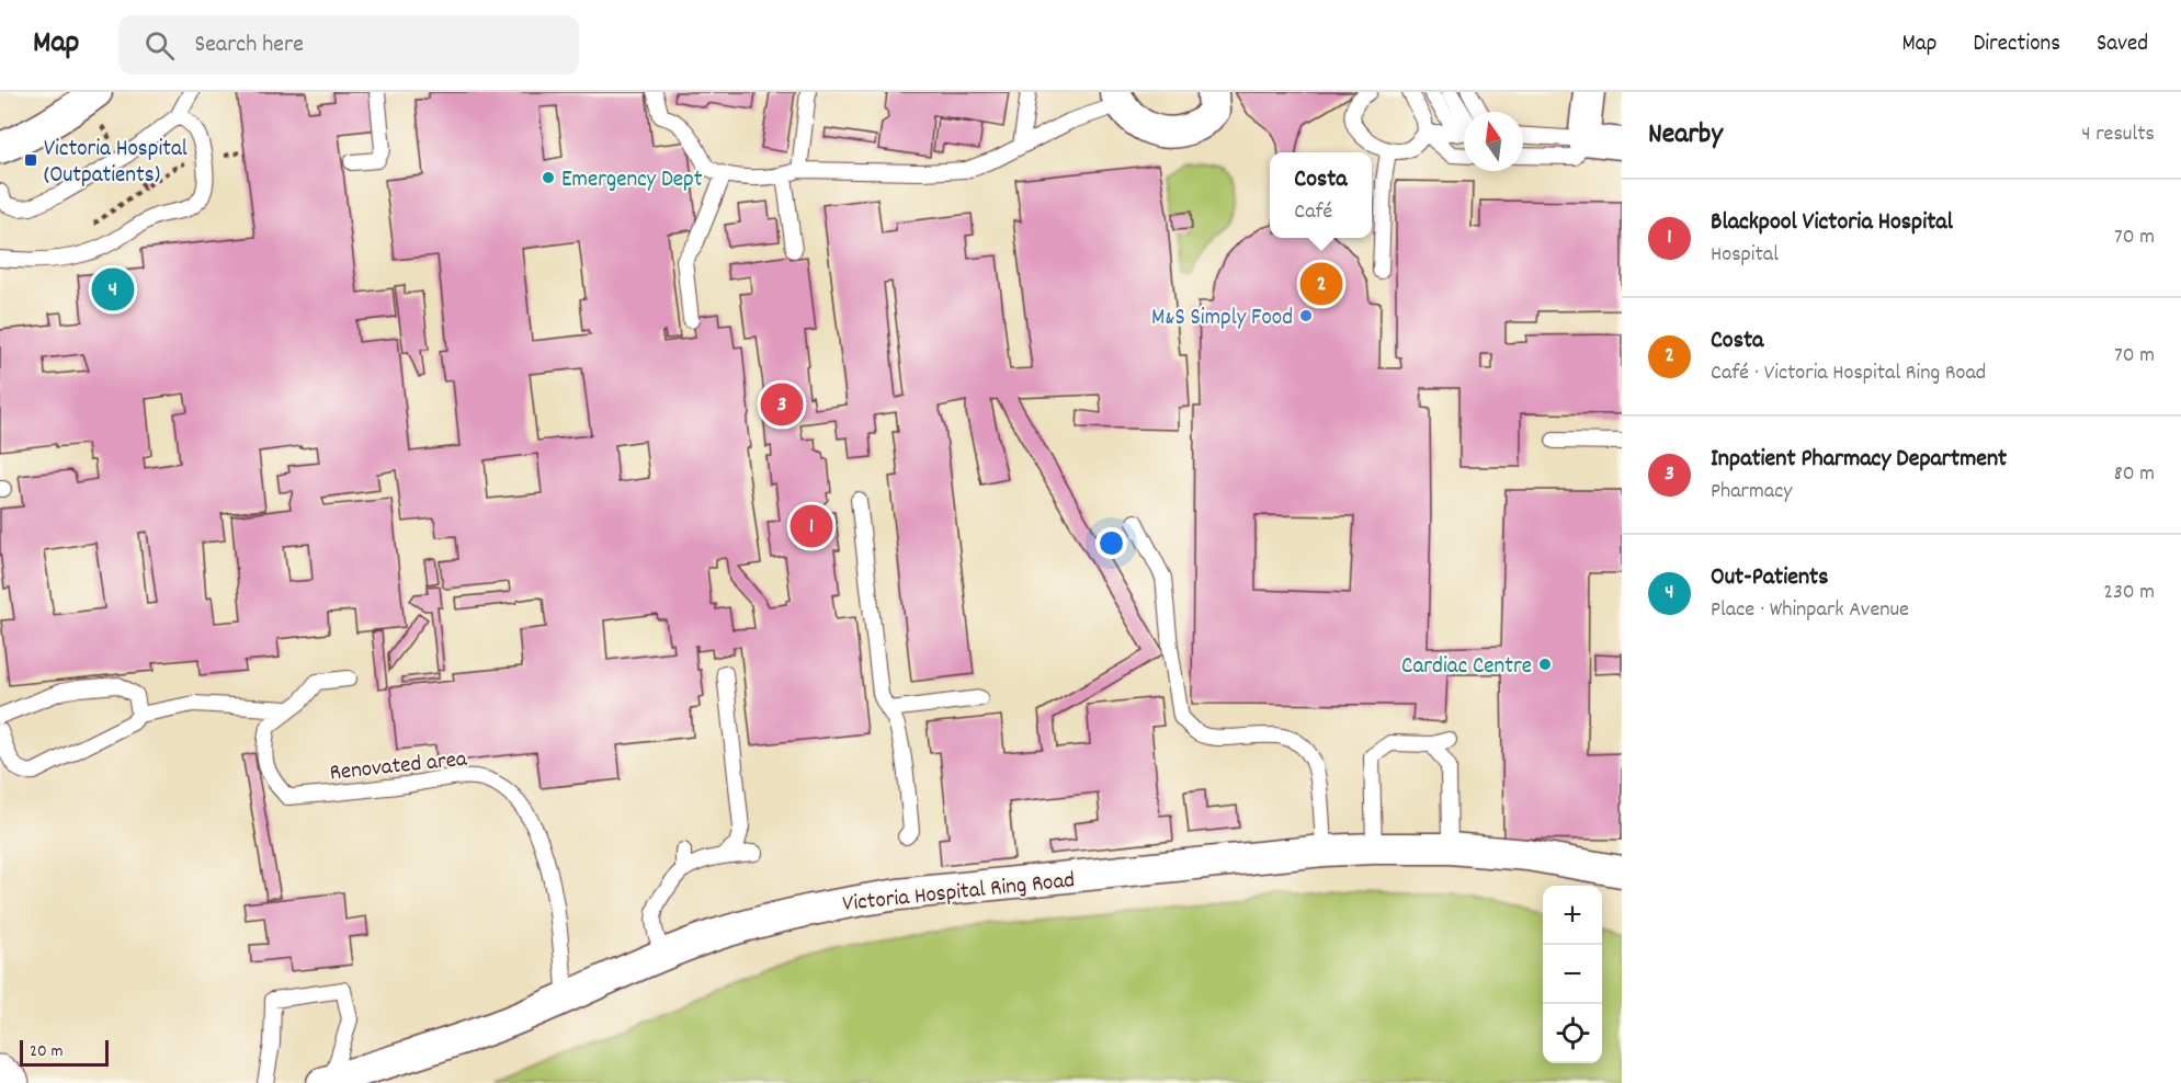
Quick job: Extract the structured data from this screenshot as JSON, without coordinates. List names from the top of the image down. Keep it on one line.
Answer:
{"streets":{"street":["Victoria Hospital Ring Road"],"lane":["Renovated area"]},"crossings":[["Renovated area","Victoria Hospital Ring Road"]],"places":{"transit":["Victoria Hospital (Outpatients)"],"other":["Emergency Dept","M&S Simply Food","Cardiac Centre"]},"scale_bar":"20 m","north":"top","page":{"header":"Map","search":"Search here","nav":["Map","Directions","Saved"],"heading":["Nearby","4 results"],"popup":["Costa","Café"],"list":[{"mark":"1","name":"Blackpool Victoria Hospital","note":"Hospital","value":"70 m"},{"mark":"2","name":"Costa","note":"Café · Victoria Hospital Ring Road","value":"70 m"},{"mark":"3","name":"Inpatient Pharmacy Department","note":"Pharmacy","value":"80 m"},{"mark":"4","name":"Out-Patients","note":"Place · Whinpark Avenue","value":"230 m"}],"pins":["2","4","3","1"],"map_buttons":["+","−"],"scale":"20 m"}}
